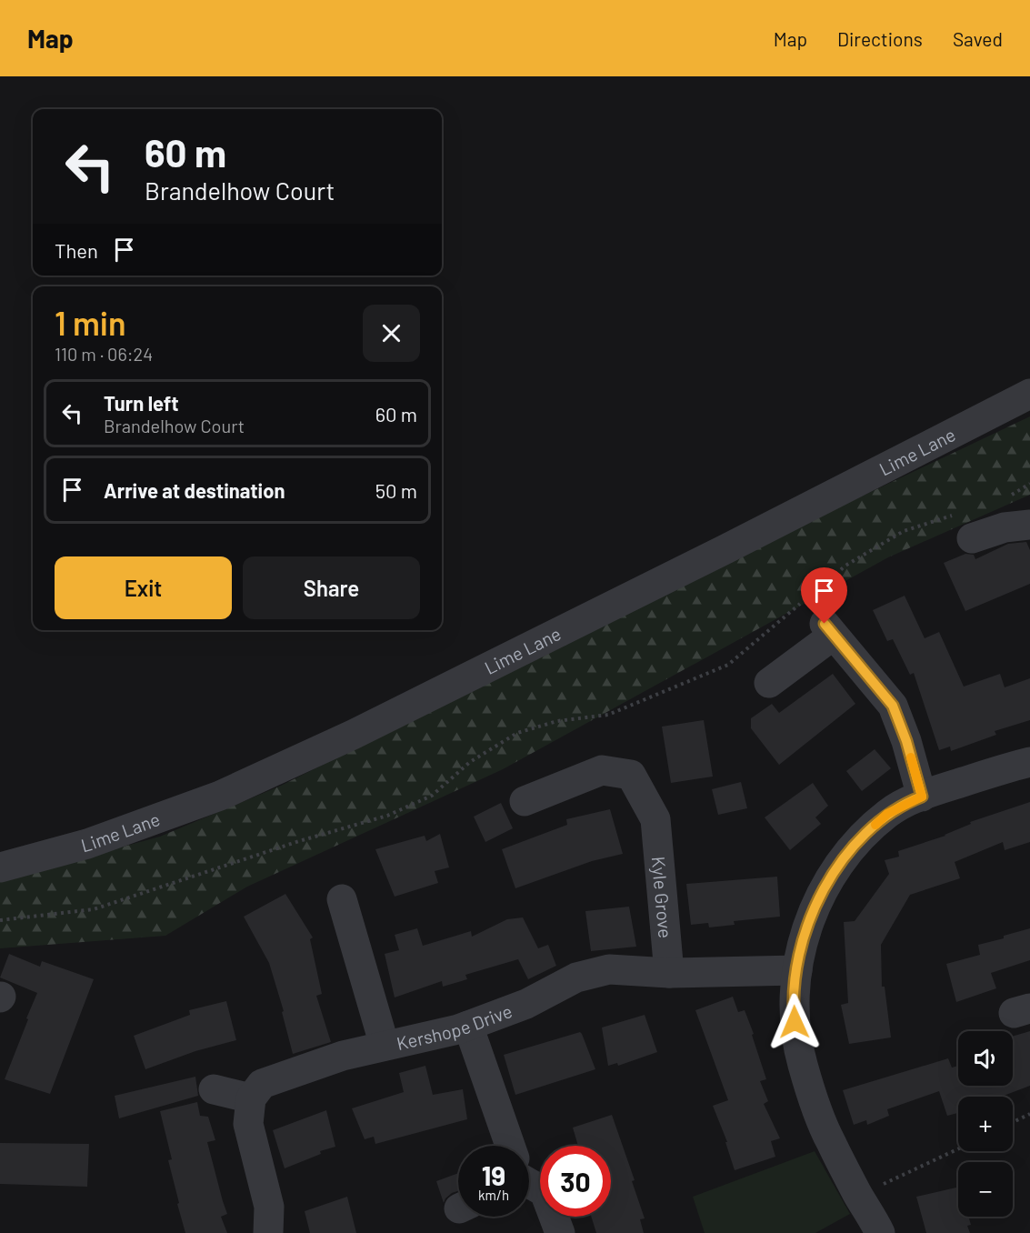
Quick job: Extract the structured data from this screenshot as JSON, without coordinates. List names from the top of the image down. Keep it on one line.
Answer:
{"streets":{"street":["Lime Lane","Kyle Grove","Kershope Drive"]},"crossings":[["Kyle Grove","Kershope Drive"]],"page":{"header":"Map","nav":["Map","Directions","Saved"],"turn":["60 m","Brandelhow Court"],"then":"Then","heading":["1 min","110 m · 06:24"],"list":[{"name":"Turn left","note":"Brandelhow Court","value":"60 m"},{"name":"Arrive at destination","value":"50 m"}],"buttons":["Exit","Share"],"map_buttons":["+","−"],"speed":"19 km/h","limit":"30"}}
